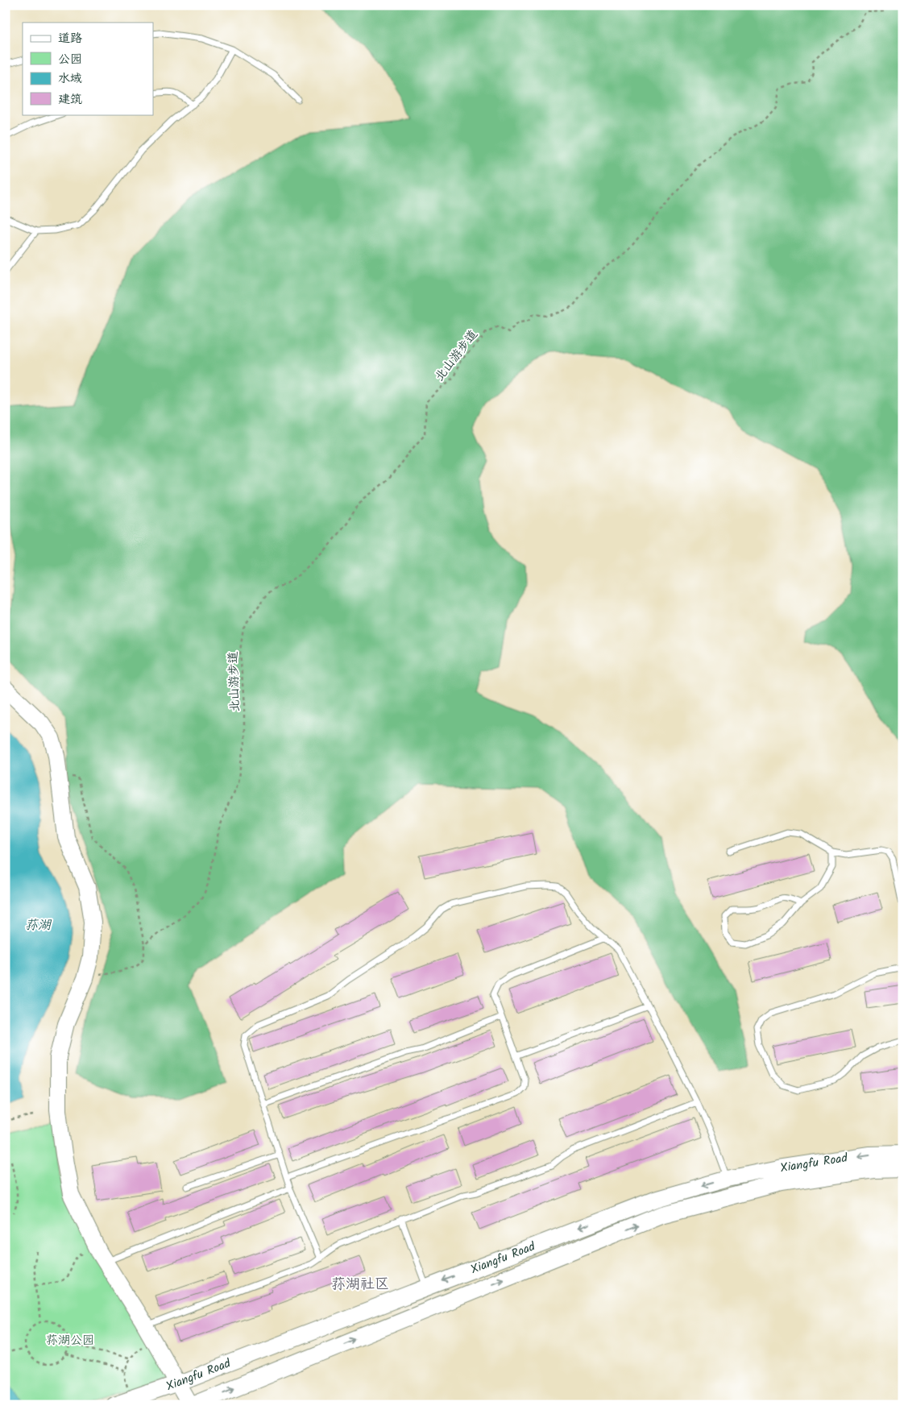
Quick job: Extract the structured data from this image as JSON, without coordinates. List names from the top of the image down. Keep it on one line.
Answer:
{"streets":{"main road":["Xiangfu Road"],"path":["北山游步道"]},"districts":["荪湖社区"],"water":["荪湖"],"parks":["荪湖公园"],"legend":["道路","公园","水域","建筑"]}
